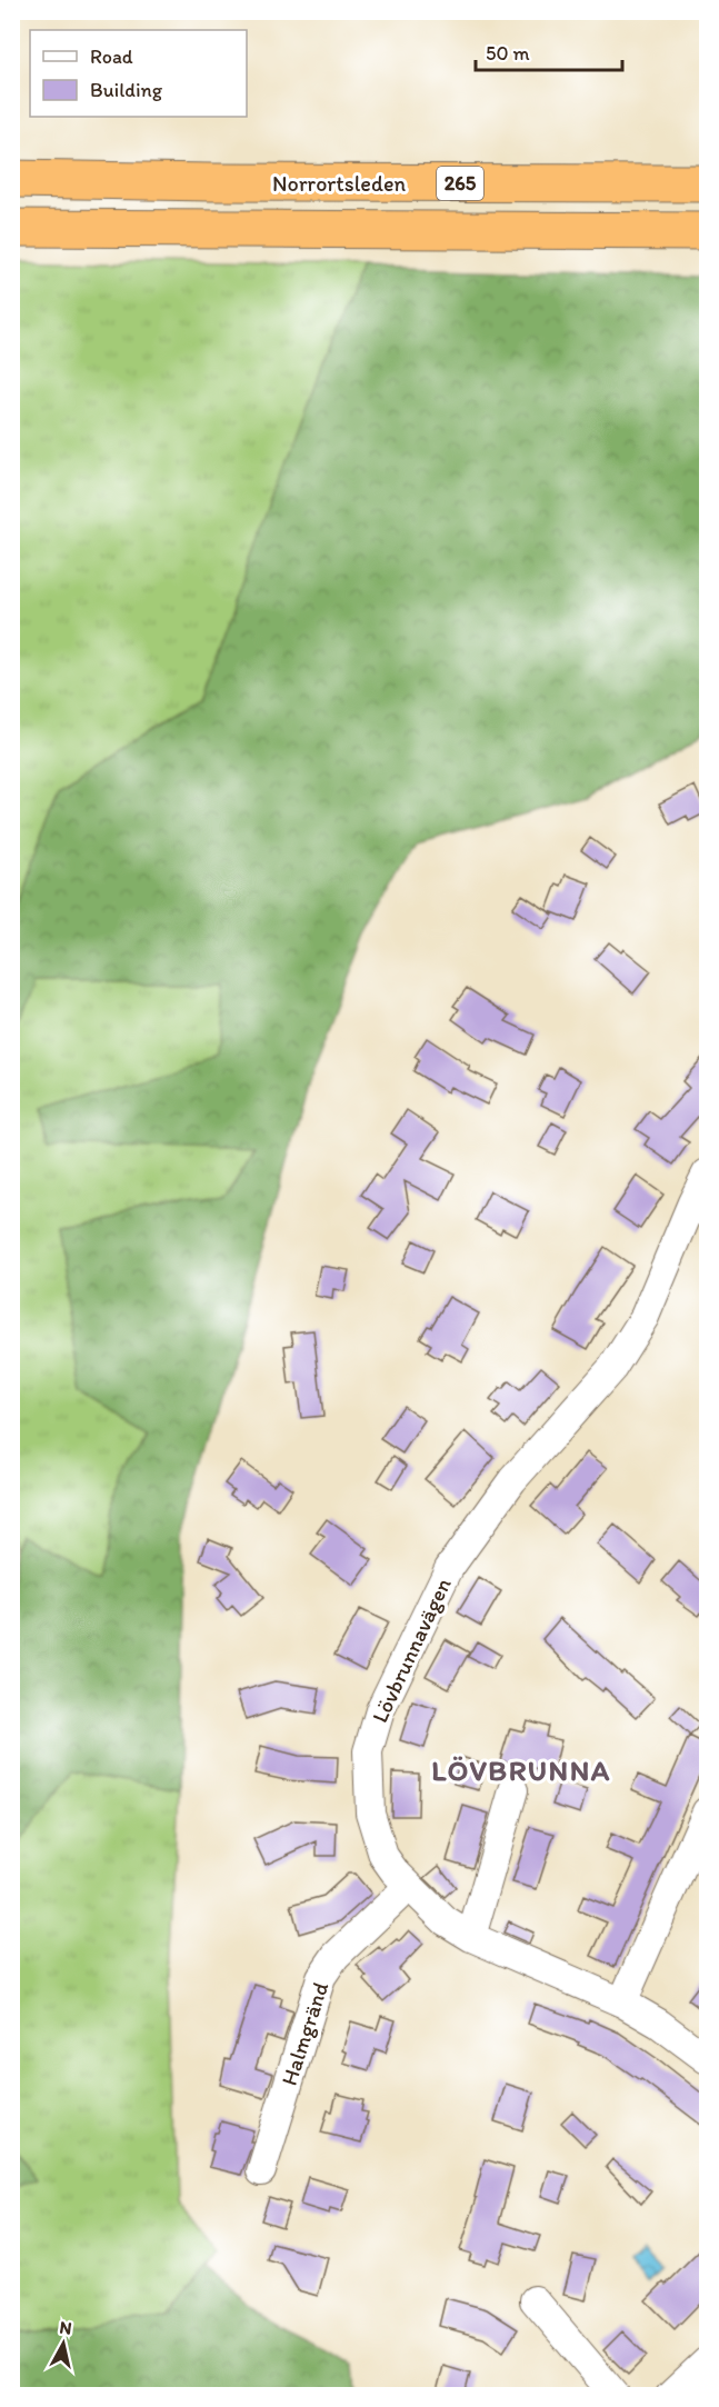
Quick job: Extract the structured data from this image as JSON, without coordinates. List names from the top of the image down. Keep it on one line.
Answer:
{"streets":{"highway":["Norrortsleden","265"],"street":["Lövbrunnavägen","Halmgränd"]},"crossings":[["Lövbrunnavägen","Halmgränd"]],"districts":["LÖVBRUNNA"],"legend":["Road","Building"],"scale_bar":"50 m","north":"top"}
